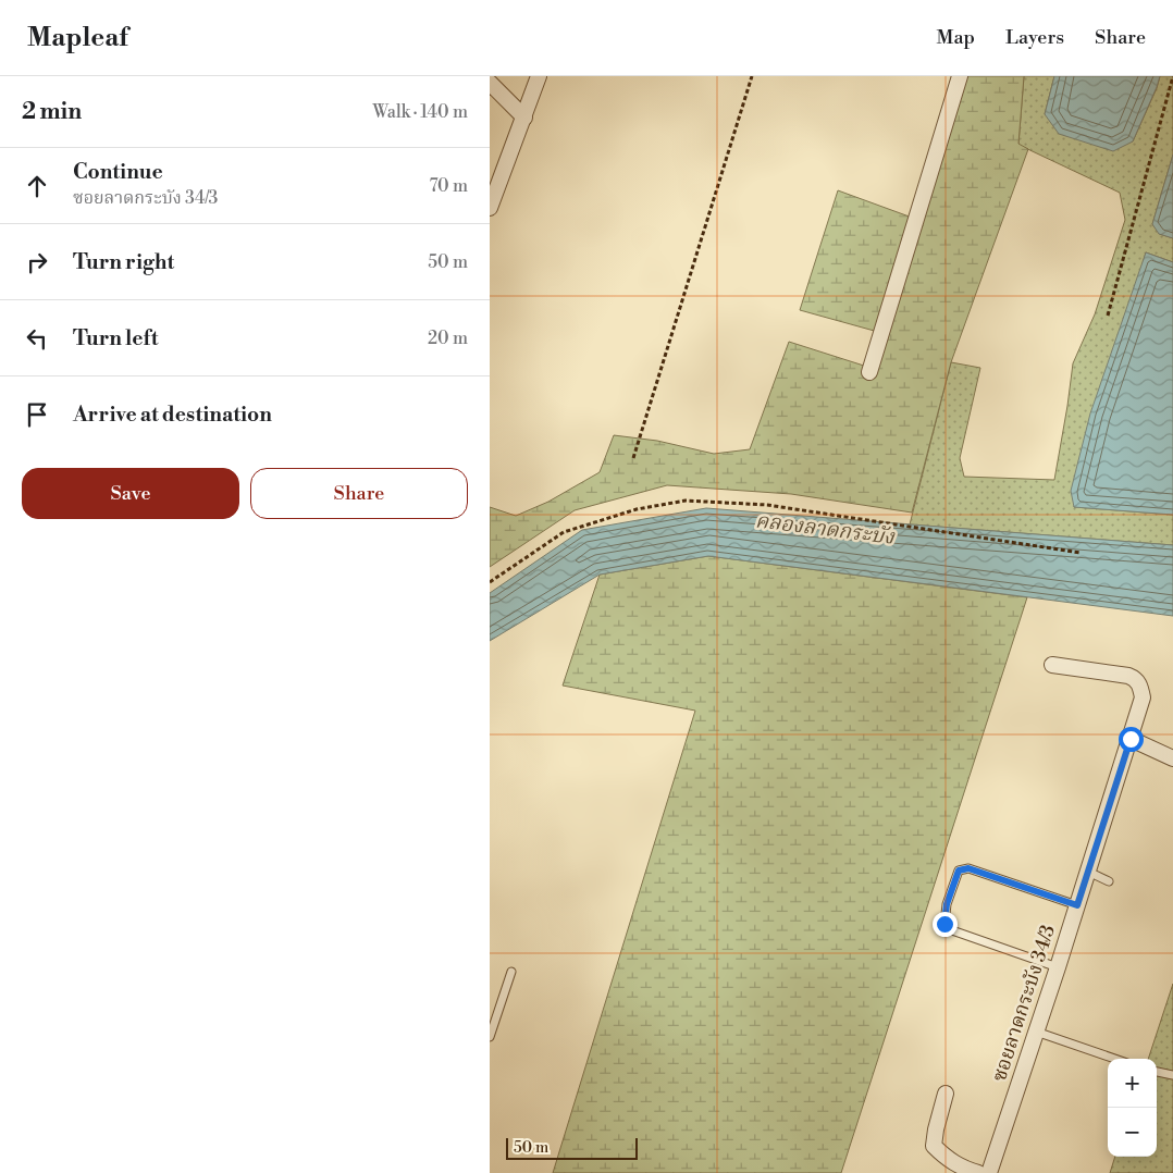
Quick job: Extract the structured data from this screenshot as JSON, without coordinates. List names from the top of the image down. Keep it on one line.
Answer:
{"streets":{"street":["ซอยลาดกระบัง 34/3"]},"water":["คลองลาดกระบัง"],"scale_bar":"50 m","page":{"header":"Mapleaf","nav":["Map","Layers","Share"],"heading":["2 min","Walk · 140 m"],"list":[["Continue","ซอยลาดกระบัง 34/3","70 m"],["Turn right","50 m"],["Turn left","20 m"],"Arrive at destination"],"buttons":["Save","Share"],"map_buttons":["+","−"],"scale":"50 m"}}
